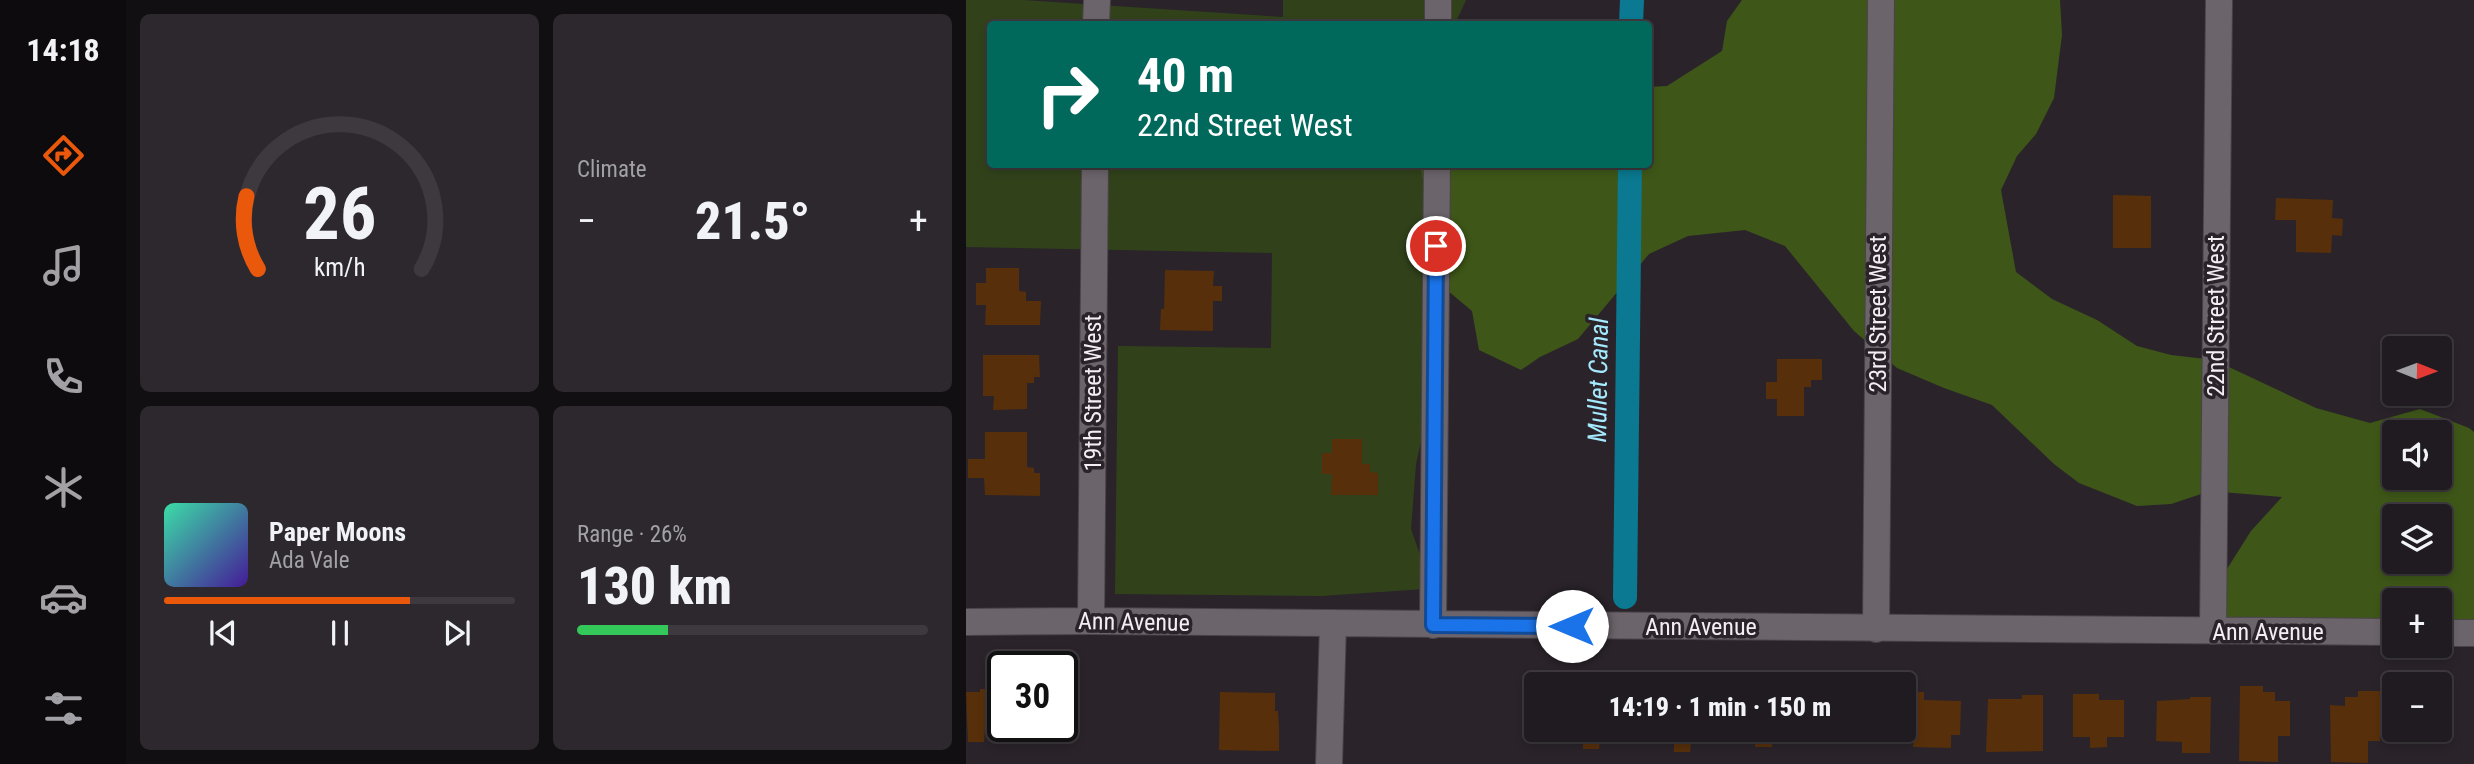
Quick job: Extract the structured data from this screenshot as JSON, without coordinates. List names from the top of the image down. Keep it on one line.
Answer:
{"streets":{"street":["23rd Street West","22nd Street West","19th Street West","Ann Avenue"]},"crossings":[["23rd Street West","Ann Avenue"],["22nd Street West","Ann Avenue"],["19th Street West","Ann Avenue"]],"water":["Mullet Canal"],"north":"right","page":{"tabs":"14:18","tile":["Climate",["Range · 26%","130 km"]],"turn":["40 m","22nd Street West"],"heat":["−","21.5°","+"],"map_buttons":["+","−"],"song":["Paper Moons","Ada Vale"],"limit":"30","trip":"14:19 · 1 min · 150 m","gauge":["26","km/h"]}}
